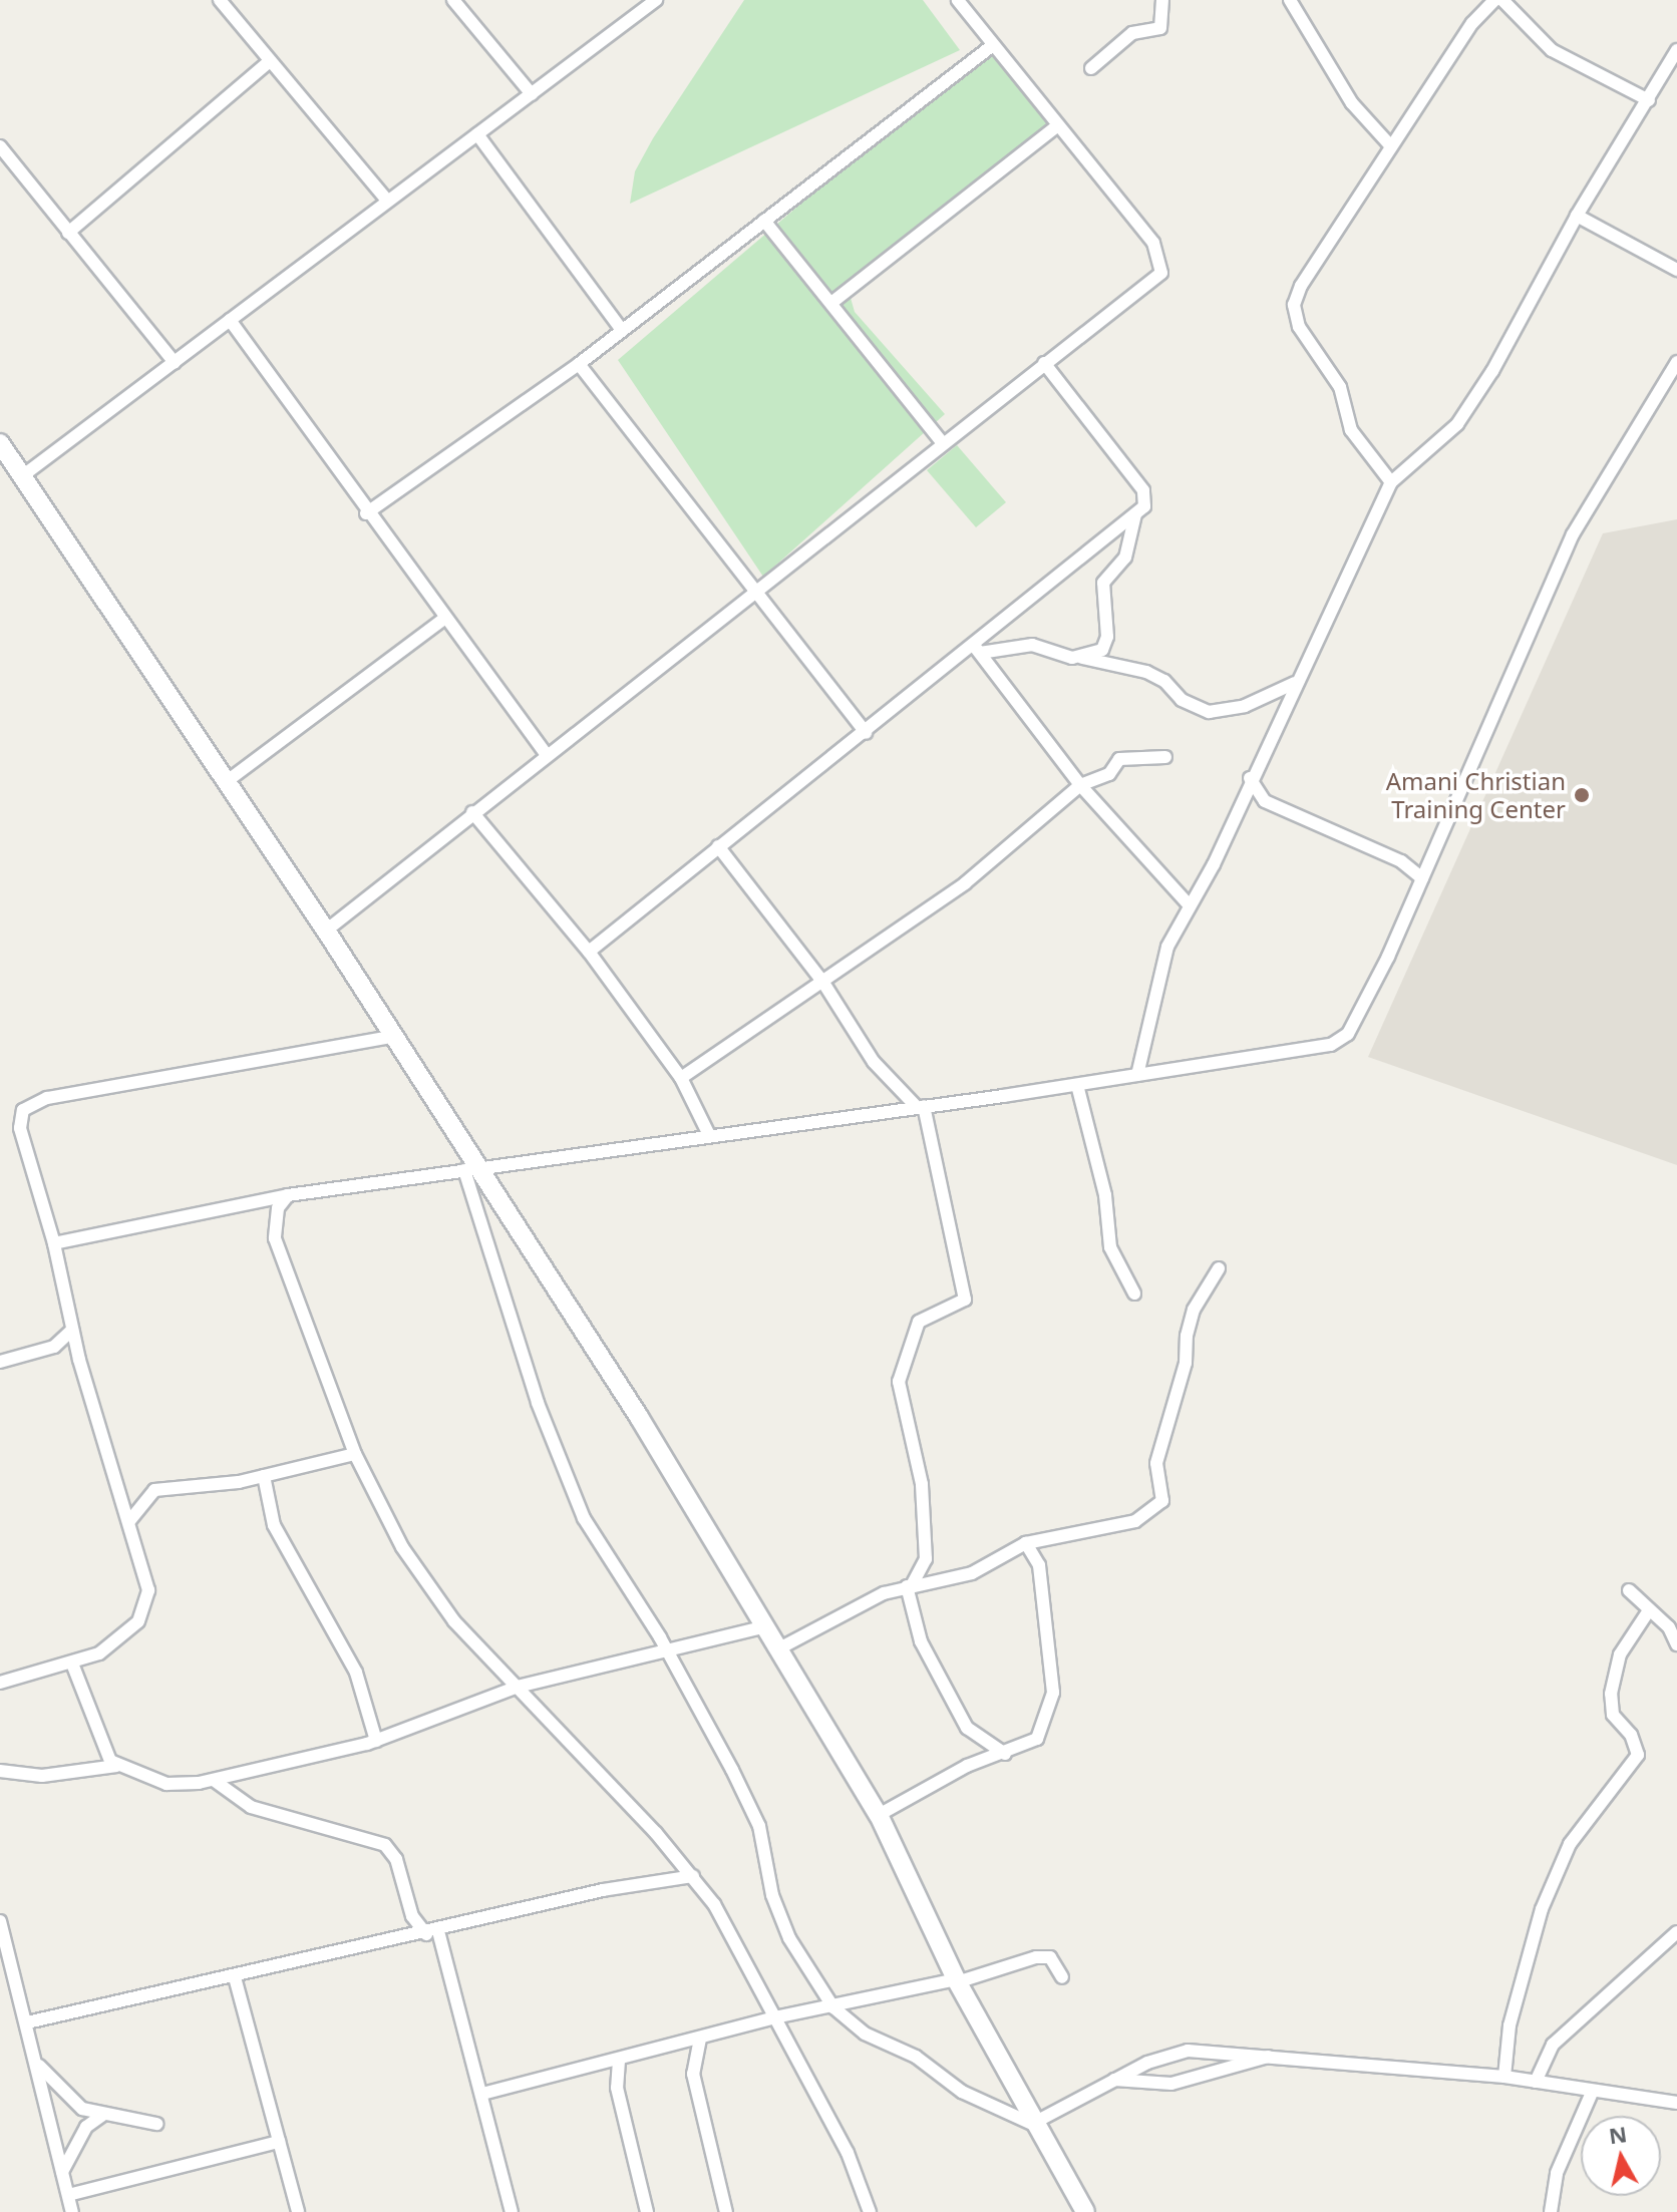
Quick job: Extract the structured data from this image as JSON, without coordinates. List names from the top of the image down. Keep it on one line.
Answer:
{"places":["Amani Christian Training Center"],"north":"top"}
